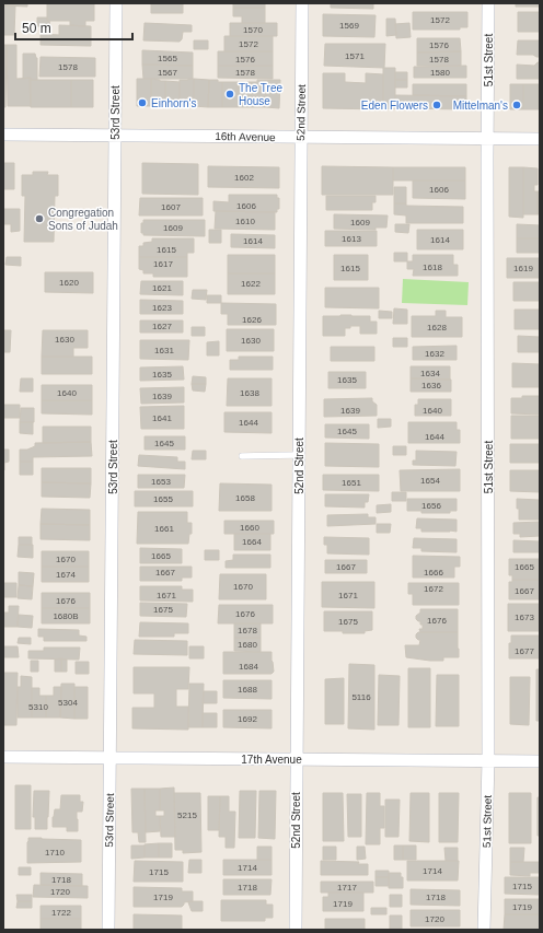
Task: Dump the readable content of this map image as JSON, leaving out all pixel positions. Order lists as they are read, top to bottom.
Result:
{
  "streets": {
    "street": [
      "51st Street",
      "53rd Street",
      "52nd Street",
      "16th Avenue",
      "17th Avenue"
    ]
  },
  "crossings": [
    ["51st Street", "16th Avenue"],
    ["51st Street", "17th Avenue"],
    ["53rd Street", "16th Avenue"],
    ["53rd Street", "17th Avenue"],
    ["52nd Street", "16th Avenue"],
    ["52nd Street", "17th Avenue"]
  ],
  "places": [
    "The Tree House",
    "Einhorn's",
    "Eden Flowers",
    "Mittelman's",
    "Congregation Sons of Judah"
  ],
  "house_numbers": [
    "1572",
    "1569",
    "1570",
    "1572",
    "1576",
    "1571",
    "1565",
    "1576",
    "1578",
    "1578",
    "1567",
    "1578",
    "1580",
    "1602",
    "1606",
    "1606",
    "1607",
    "1610",
    "1609",
    "1609",
    "1613",
    "1614",
    "1614",
    "1615",
    "1617",
    "1618",
    "1615",
    "1619",
    "1620",
    "1622",
    "1621",
    "1623",
    "1626",
    "1627",
    "1628",
    "1630",
    "1630",
    "1631",
    "1632",
    "1634",
    "1635",
    "1635",
    "1636",
    "1640",
    "1638",
    "1639",
    "1639",
    "1640",
    "1641",
    "1644",
    "1645",
    "1644",
    "1645",
    "1654",
    "1653",
    "1651",
    "1658",
    "1655",
    "1656",
    "1660",
    "1661",
    "1664",
    "1665",
    "1670",
    "1667",
    "1665",
    "1667",
    "1666",
    "1674",
    "1670",
    "1672",
    "1667",
    "1671",
    "1671",
    "1676",
    "1675",
    "1676",
    "1680B",
    "1673",
    "1676",
    "1675",
    "1678",
    "1680",
    "1677",
    "1684",
    "1688",
    "5116",
    "5304",
    "5310",
    "1692",
    "5215",
    "1710",
    "1714",
    "1714",
    "1715",
    "1718",
    "1715",
    "1718",
    "1717",
    "1720",
    "1719",
    "1718",
    "1719",
    "1719",
    "1722",
    "1720"
  ],
  "scale_bar": "50 m"
}
